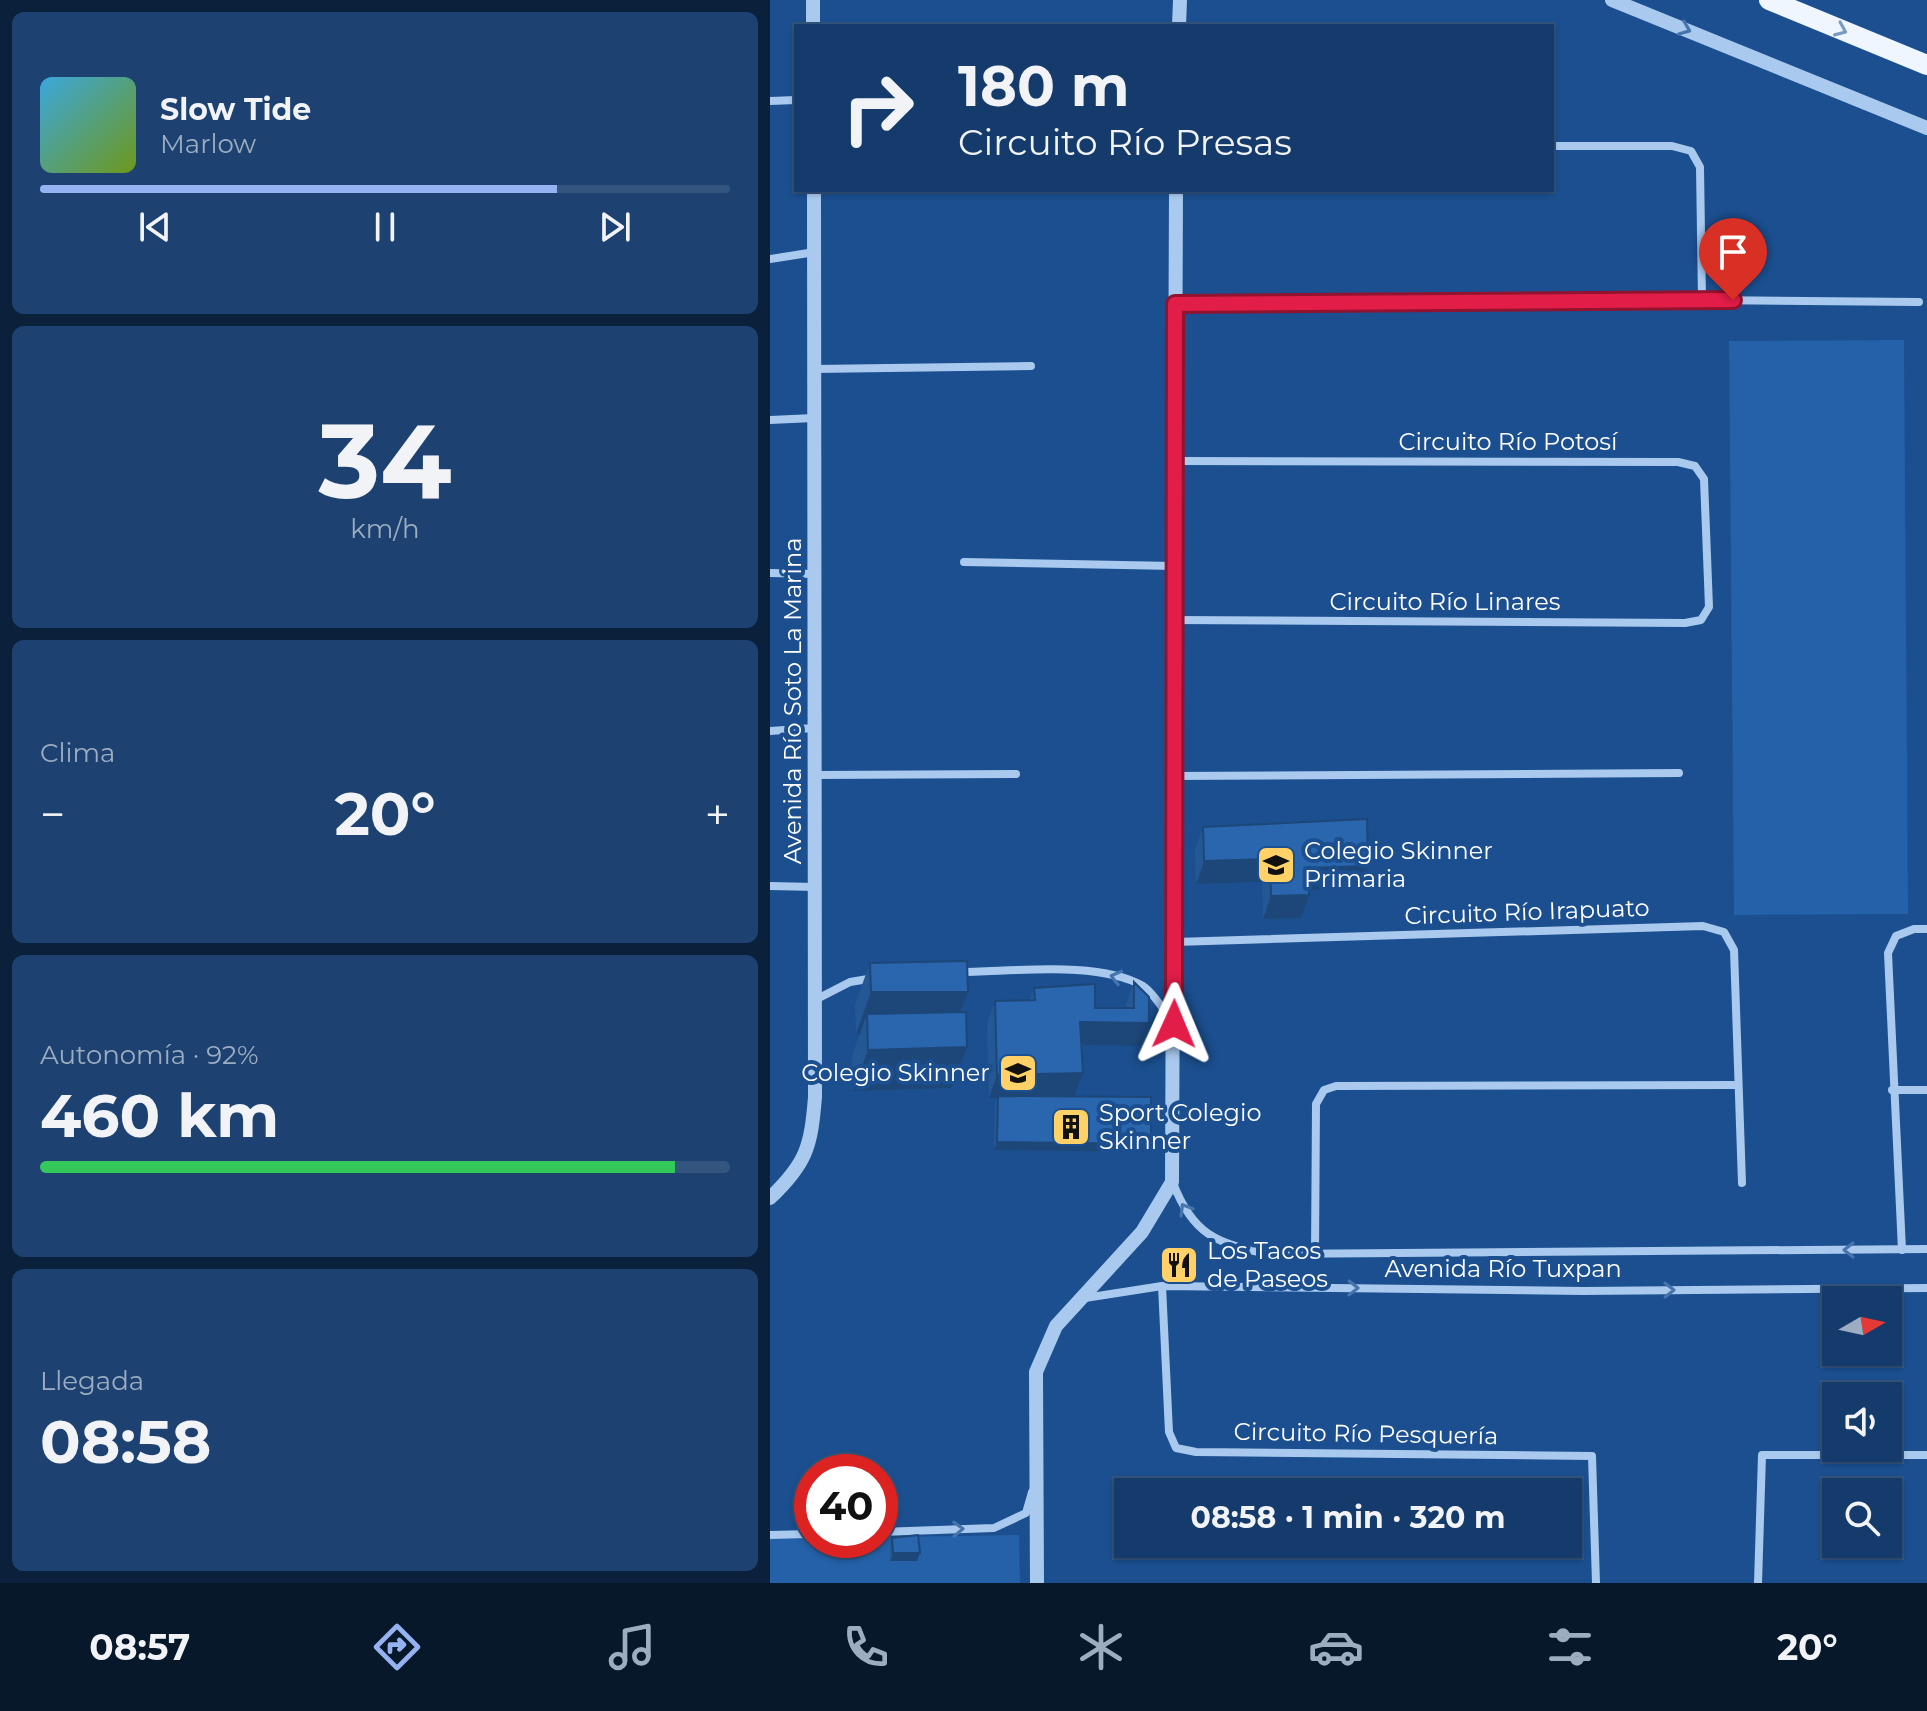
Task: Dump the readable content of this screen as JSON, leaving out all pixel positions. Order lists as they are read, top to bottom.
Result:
{
  "streets": {
    "street": [
      "Circuito Río Potosí",
      "Circuito Río Linares",
      "Avenida Río Soto La Marina",
      "Circuito Río Irapuato",
      "Avenida Río Tuxpan",
      "Circuito Río Pesquería"
    ]
  },
  "crossings": [
    ["Circuito Río Potosí", "Circuito Río Linares"],
    ["Avenida Río Tuxpan", "Circuito Río Pesquería"]
  ],
  "places": {
    "school or university": ["Colegio Skinner Primaria", "Colegio Skinner"],
    "building": ["Sport Colegio Skinner"],
    "restaurant": ["Los Tacos de Paseos"]
  },
  "north": "right",
  "page": {
    "turn": ["180 m", "Circuito Río Presas"],
    "song": ["Slow Tide", "Marlow"],
    "tile": [
      ["34", "km/h"],
      "Clima",
      ["Autonomía · 92%", "460 km"],
      ["Llegada", "08:58"]
    ],
    "heat": ["−", "20°", "+"],
    "limit": "40",
    "trip": "08:58 · 1 min · 320 m",
    "tabs": ["08:57", "20°"]
  }
}
